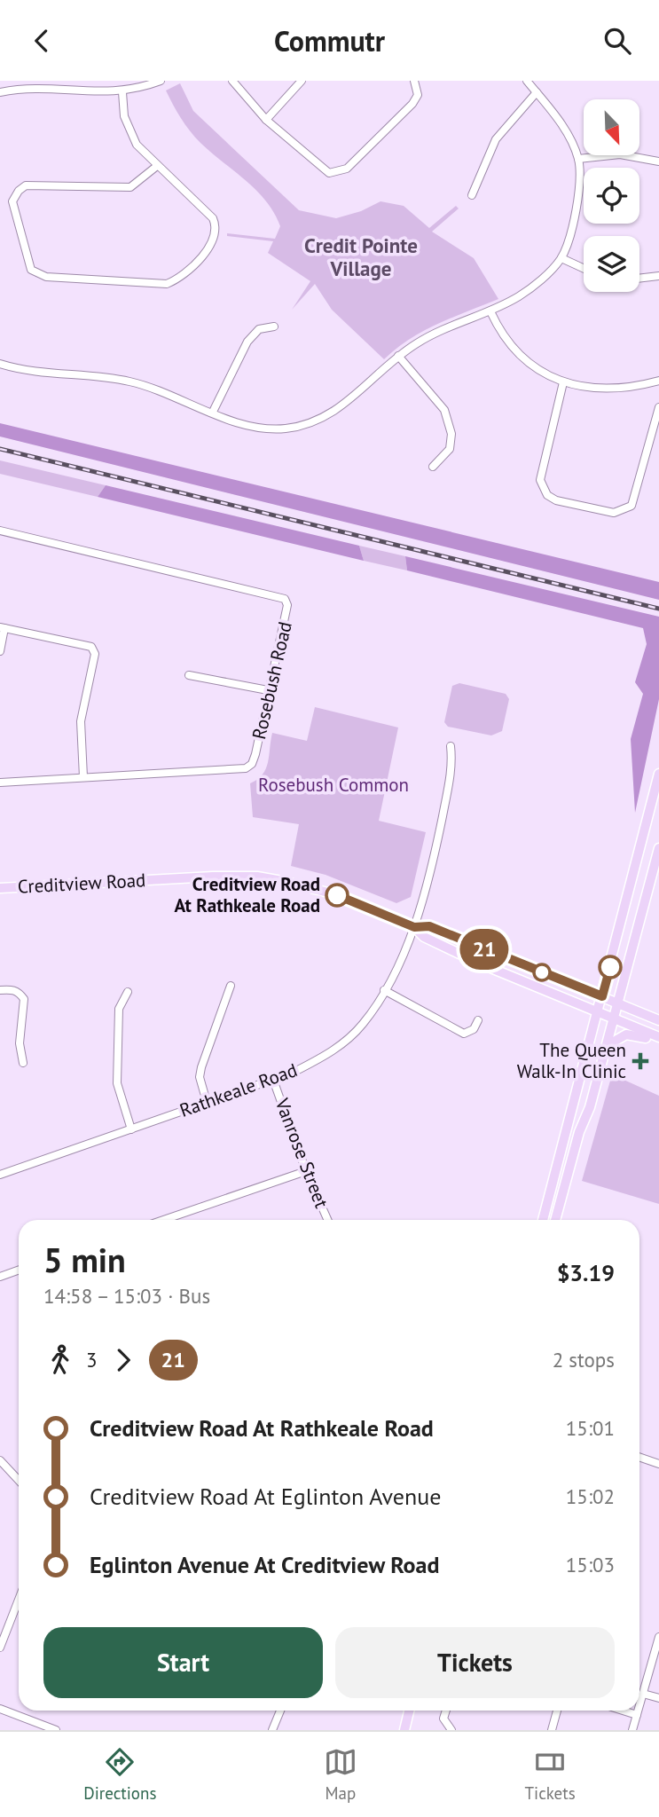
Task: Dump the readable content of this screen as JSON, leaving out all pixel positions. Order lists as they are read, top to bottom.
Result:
{
  "streets": {
    "main road": ["Creditview Road"],
    "street": ["Rosebush Road", "Rathkeale Road", "Vanrose Street"]
  },
  "crossings": [
    ["Creditview Road", "Rathkeale Road"],
    ["Rathkeale Road", "Vanrose Street"]
  ],
  "districts": ["Credit Pointe Village"],
  "parks": ["Rosebush Common"],
  "places": {
    "other": ["Creditview Road At Rathkeale Road"],
    "health": ["The Queen Walk-In Clinic"]
  },
  "lines": ["bus line 21"],
  "north": "bottom right",
  "page": {
    "header": "Commutr",
    "on_map": "21",
    "heading": ["5 min", "14:58 – 15:03 · Bus", "$3.19"],
    "legs": ["3", "21", "2 stops"],
    "list": [
      {
        "name": "Creditview Road At Rathkeale Road",
        "value": "15:01"
      },
      {
        "name": "Creditview Road At Eglinton Avenue",
        "value": "15:02"
      },
      {
        "name": "Eglinton Avenue At Creditview Road",
        "value": "15:03"
      }
    ],
    "buttons": ["Start", "Tickets"],
    "tabs": ["Directions", "Map", "Tickets"]
  }
}
